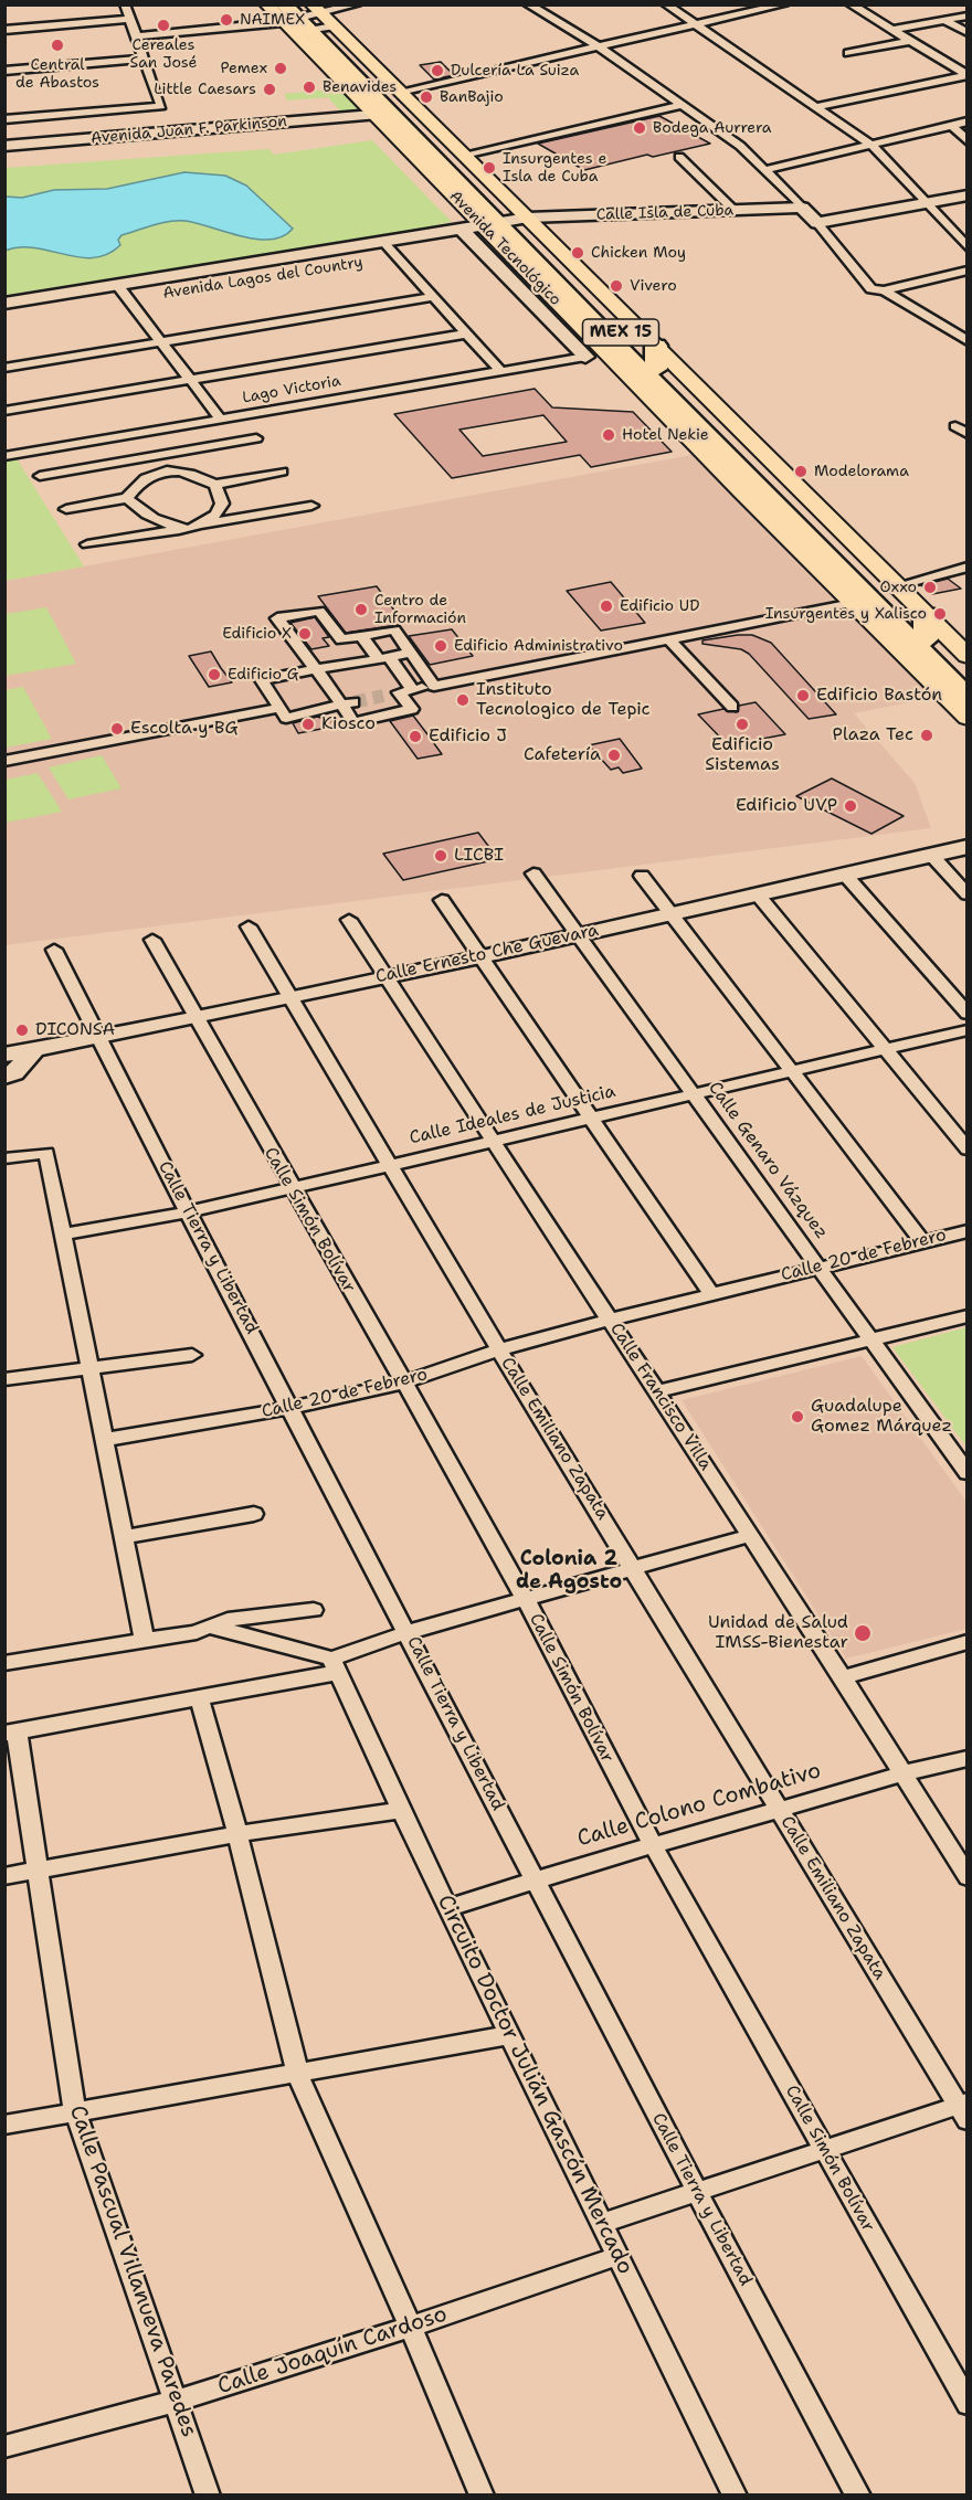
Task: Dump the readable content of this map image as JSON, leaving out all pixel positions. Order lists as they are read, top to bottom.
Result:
{
  "streets": {
    "highway": ["Avenida Tecnológico", "MEX 15"],
    "street": [
      "Avenida Juan F. Parkinson",
      "Calle Isla de Cuba",
      "Avenida Lagos del Country",
      "Lago Victoria",
      "Calle Ernesto Che Guevara",
      "Calle Ideales de Justicia",
      "Calle Genaro Vázquez",
      "Calle Simón Bolívar",
      "Calle Tierra y Libertad",
      "Calle 20 de Febrero",
      "Calle Francisco Villa",
      "Calle Emiliano Zapata",
      "Calle Colono Combativo",
      "Circuito Doctor Julián Gascón Mercado",
      "Calle Pascual Villanueva Paredes",
      "Calle Joaquín Cardoso"
    ]
  },
  "crossings": [
    ["Avenida Juan F. Parkinson", "Avenida Tecnológico"],
    ["Calle Isla de Cuba", "Avenida Tecnológico"],
    ["Calle Isla de Cuba", "Avenida Lagos del Country"],
    ["Avenida Tecnológico", "Avenida Lagos del Country"],
    ["Avenida Tecnológico", "Lago Victoria"],
    ["Calle Ernesto Che Guevara", "Calle Genaro Vázquez"],
    ["Calle Ernesto Che Guevara", "Calle Simón Bolívar"],
    ["Calle Ernesto Che Guevara", "Calle Tierra y Libertad"],
    ["Calle Ernesto Che Guevara", "Calle Francisco Villa"],
    ["Calle Ernesto Che Guevara", "Calle Emiliano Zapata"],
    ["Calle Ideales de Justicia", "Calle Genaro Vázquez"],
    ["Calle Ideales de Justicia", "Calle Simón Bolívar"],
    ["Calle Ideales de Justicia", "Calle Tierra y Libertad"],
    ["Calle Ideales de Justicia", "Calle Francisco Villa"],
    ["Calle Ideales de Justicia", "Calle Emiliano Zapata"],
    ["Calle Genaro Vázquez", "Calle 20 de Febrero"],
    ["Calle Simón Bolívar", "Calle 20 de Febrero"],
    ["Calle Simón Bolívar", "Calle Colono Combativo"],
    ["Calle Tierra y Libertad", "Calle 20 de Febrero"],
    ["Calle Tierra y Libertad", "Calle Colono Combativo"],
    ["Calle 20 de Febrero", "Calle Francisco Villa"],
    ["Calle 20 de Febrero", "Calle Emiliano Zapata"],
    ["Calle Francisco Villa", "Calle Colono Combativo"],
    ["Calle Emiliano Zapata", "Calle Colono Combativo"],
    ["Calle Colono Combativo", "Circuito Doctor Julián Gascón Mercado"],
    ["Circuito Doctor Julián Gascón Mercado", "Calle Joaquín Cardoso"],
    ["Calle Pascual Villanueva Paredes", "Calle Joaquín Cardoso"]
  ],
  "districts": ["Colonia 2 de Agosto"],
  "places": [
    "NAIMEX",
    "Cereales San José",
    "Central de Abastos",
    "Pemex",
    "Dulcería La Suiza",
    "Benavides",
    "Little Caesars",
    "BanBajio",
    "Bodega Aurrera",
    "Insurgentes e Isla de Cuba",
    "Chicken Moy",
    "Vivero",
    "Hotel Nekie",
    "Modelorama",
    "Oxxo",
    "Edificio UD",
    "Centro de Información",
    "Insurgentes y Xalisco",
    "Edificio X",
    "Edificio Administrativo",
    "Edificio G",
    "Edificio Bastón",
    "Instituto Tecnologico de Tepic",
    "Kiosco",
    "Edificio Sistemas",
    "Escolta y BG",
    "Plaza Tec",
    "Edificio J",
    "Cafetería",
    "Edificio UVP",
    "LICBI",
    "DICONSA",
    "Guadalupe Gomez Márquez",
    "Unidad de Salud IMSS-Bienestar"
  ]
}
